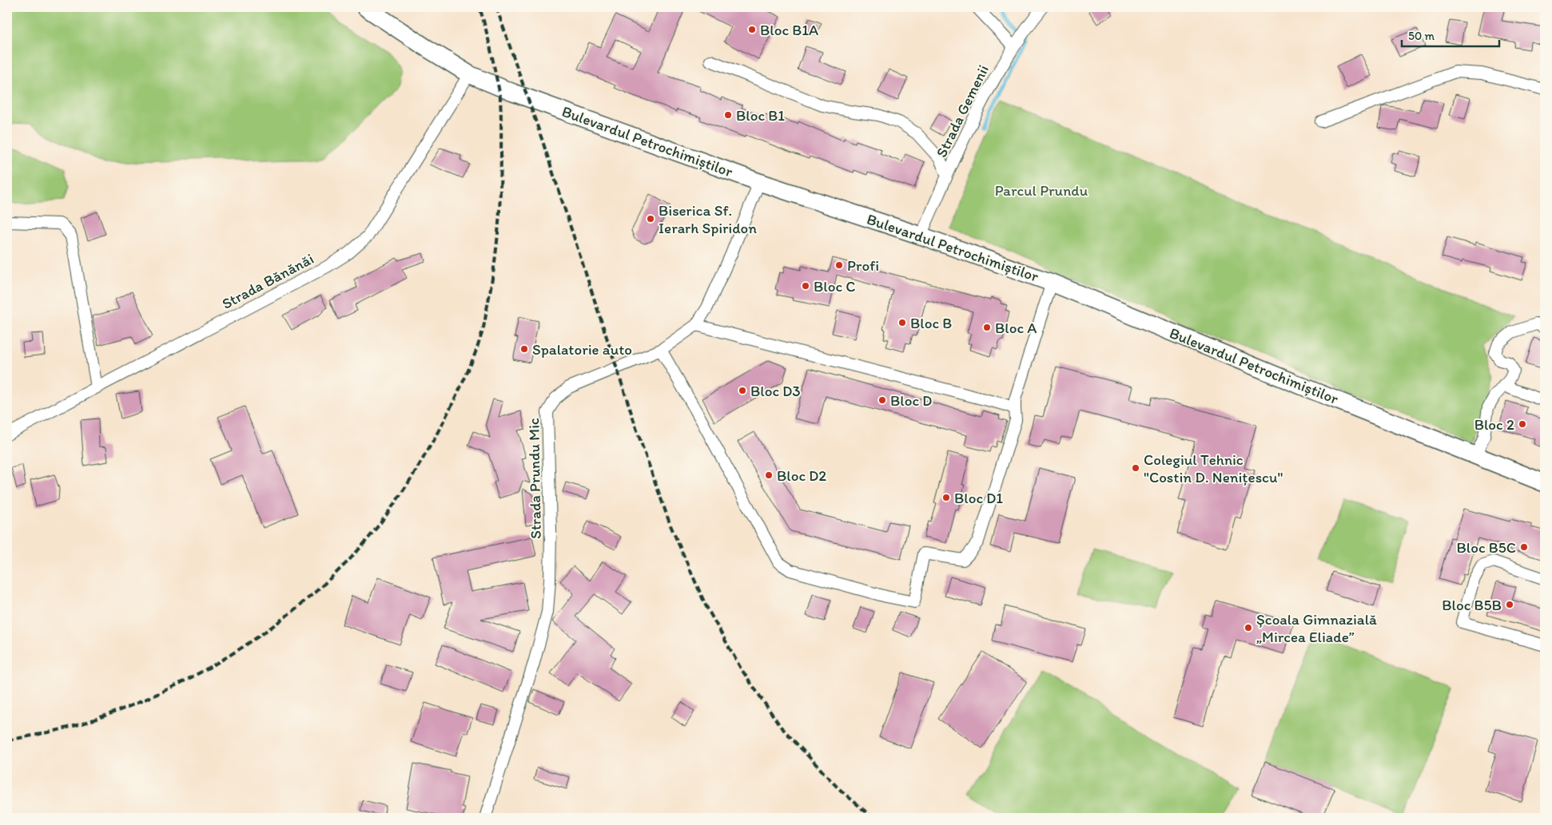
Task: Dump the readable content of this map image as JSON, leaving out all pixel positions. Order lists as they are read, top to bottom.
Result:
{
  "streets": {
    "main road": ["Bulevardul Petrochimiștilor"],
    "street": ["Strada Gemenii", "Strada Bănănăi", "Strada Prundu Mic"]
  },
  "crossings": [
    ["Strada Gemenii", "Bulevardul Petrochimiștilor"],
    ["Bulevardul Petrochimiștilor", "Strada Bănănăi"],
    ["Bulevardul Petrochimiștilor", "Strada Prundu Mic"]
  ],
  "parks": ["Parcul Prundu"],
  "places": [
    "Bloc B1A",
    "Bloc B1",
    "Biserica Sf. Ierarh Spiridon",
    "Profi",
    "Bloc C",
    "Bloc B",
    "Bloc A",
    "Spalatorie auto",
    "Bloc D3",
    "Bloc D",
    "Bloc 2",
    "Colegiul Tehnic \"Costin D. Nenițescu\"",
    "Bloc D2",
    "Bloc D1",
    "Bloc B5C",
    "Bloc B5B",
    "Școala Gimnazială „Mircea Eliade”"
  ],
  "scale_bar": "50 m"
}
